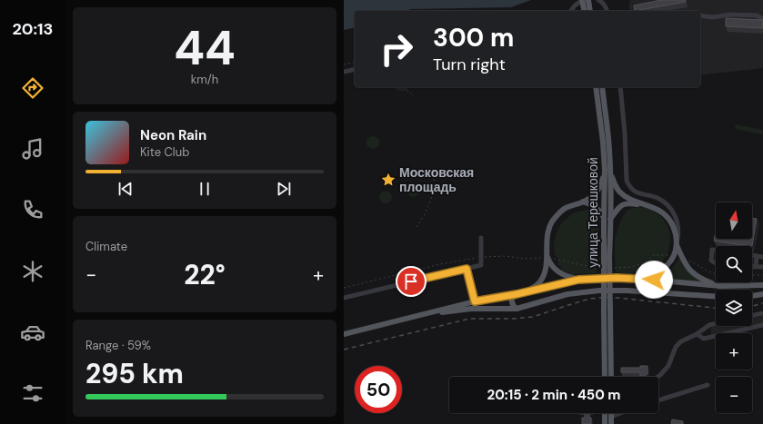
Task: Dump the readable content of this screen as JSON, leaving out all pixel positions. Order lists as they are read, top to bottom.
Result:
{
  "streets": {
    "main road": ["улица Терешковой"]
  },
  "places": {
    "place": ["Московская площадь"]
  },
  "north": "top",
  "page": {
    "tabs": "20:13",
    "tile": [
      ["44", "km/h"],
      "Climate",
      ["Range · 59%", "295 km"]
    ],
    "turn": ["300 m", "Turn right"],
    "song": ["Neon Rain", "Kite Club"],
    "map_buttons": ["+", "−"],
    "heat": ["−", "22°", "+"],
    "limit": "50",
    "trip": "20:15 · 2 min · 450 m"
  }
}
